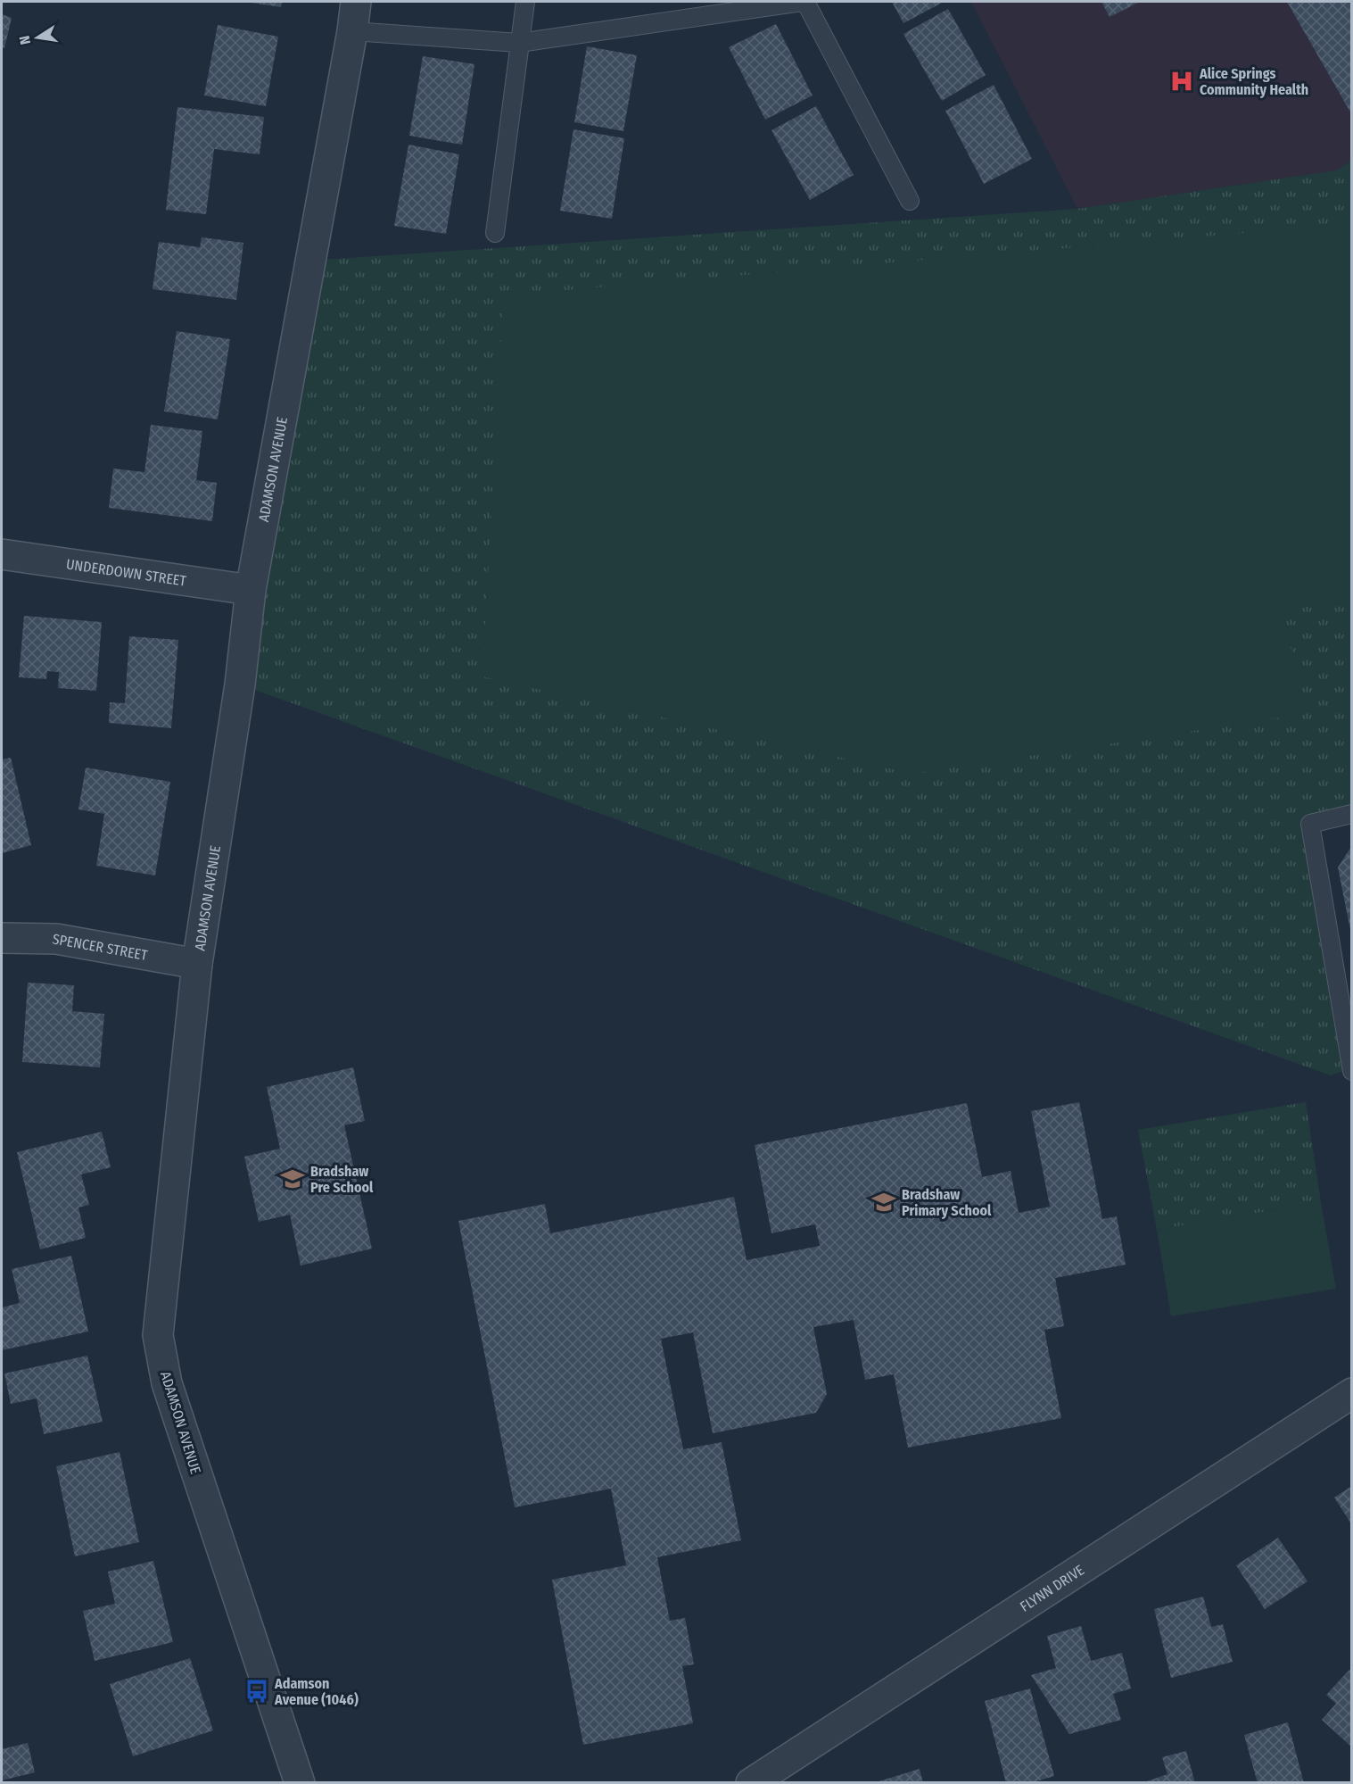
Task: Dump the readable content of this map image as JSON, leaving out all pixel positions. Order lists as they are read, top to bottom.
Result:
{
  "streets": {
    "street": [
      "ADAMSON AVENUE",
      "UNDERDOWN STREET",
      "SPENCER STREET",
      "FLYNN DRIVE"
    ]
  },
  "crossings": [
    ["ADAMSON AVENUE", "UNDERDOWN STREET"],
    ["ADAMSON AVENUE", "SPENCER STREET"]
  ],
  "places": {
    "hospital": ["Alice Springs Community Health"],
    "school or university": ["Bradshaw Pre School", "Bradshaw Primary School"],
    "bus stop": ["Adamson Avenue (1046)"]
  },
  "north": "left"
}
